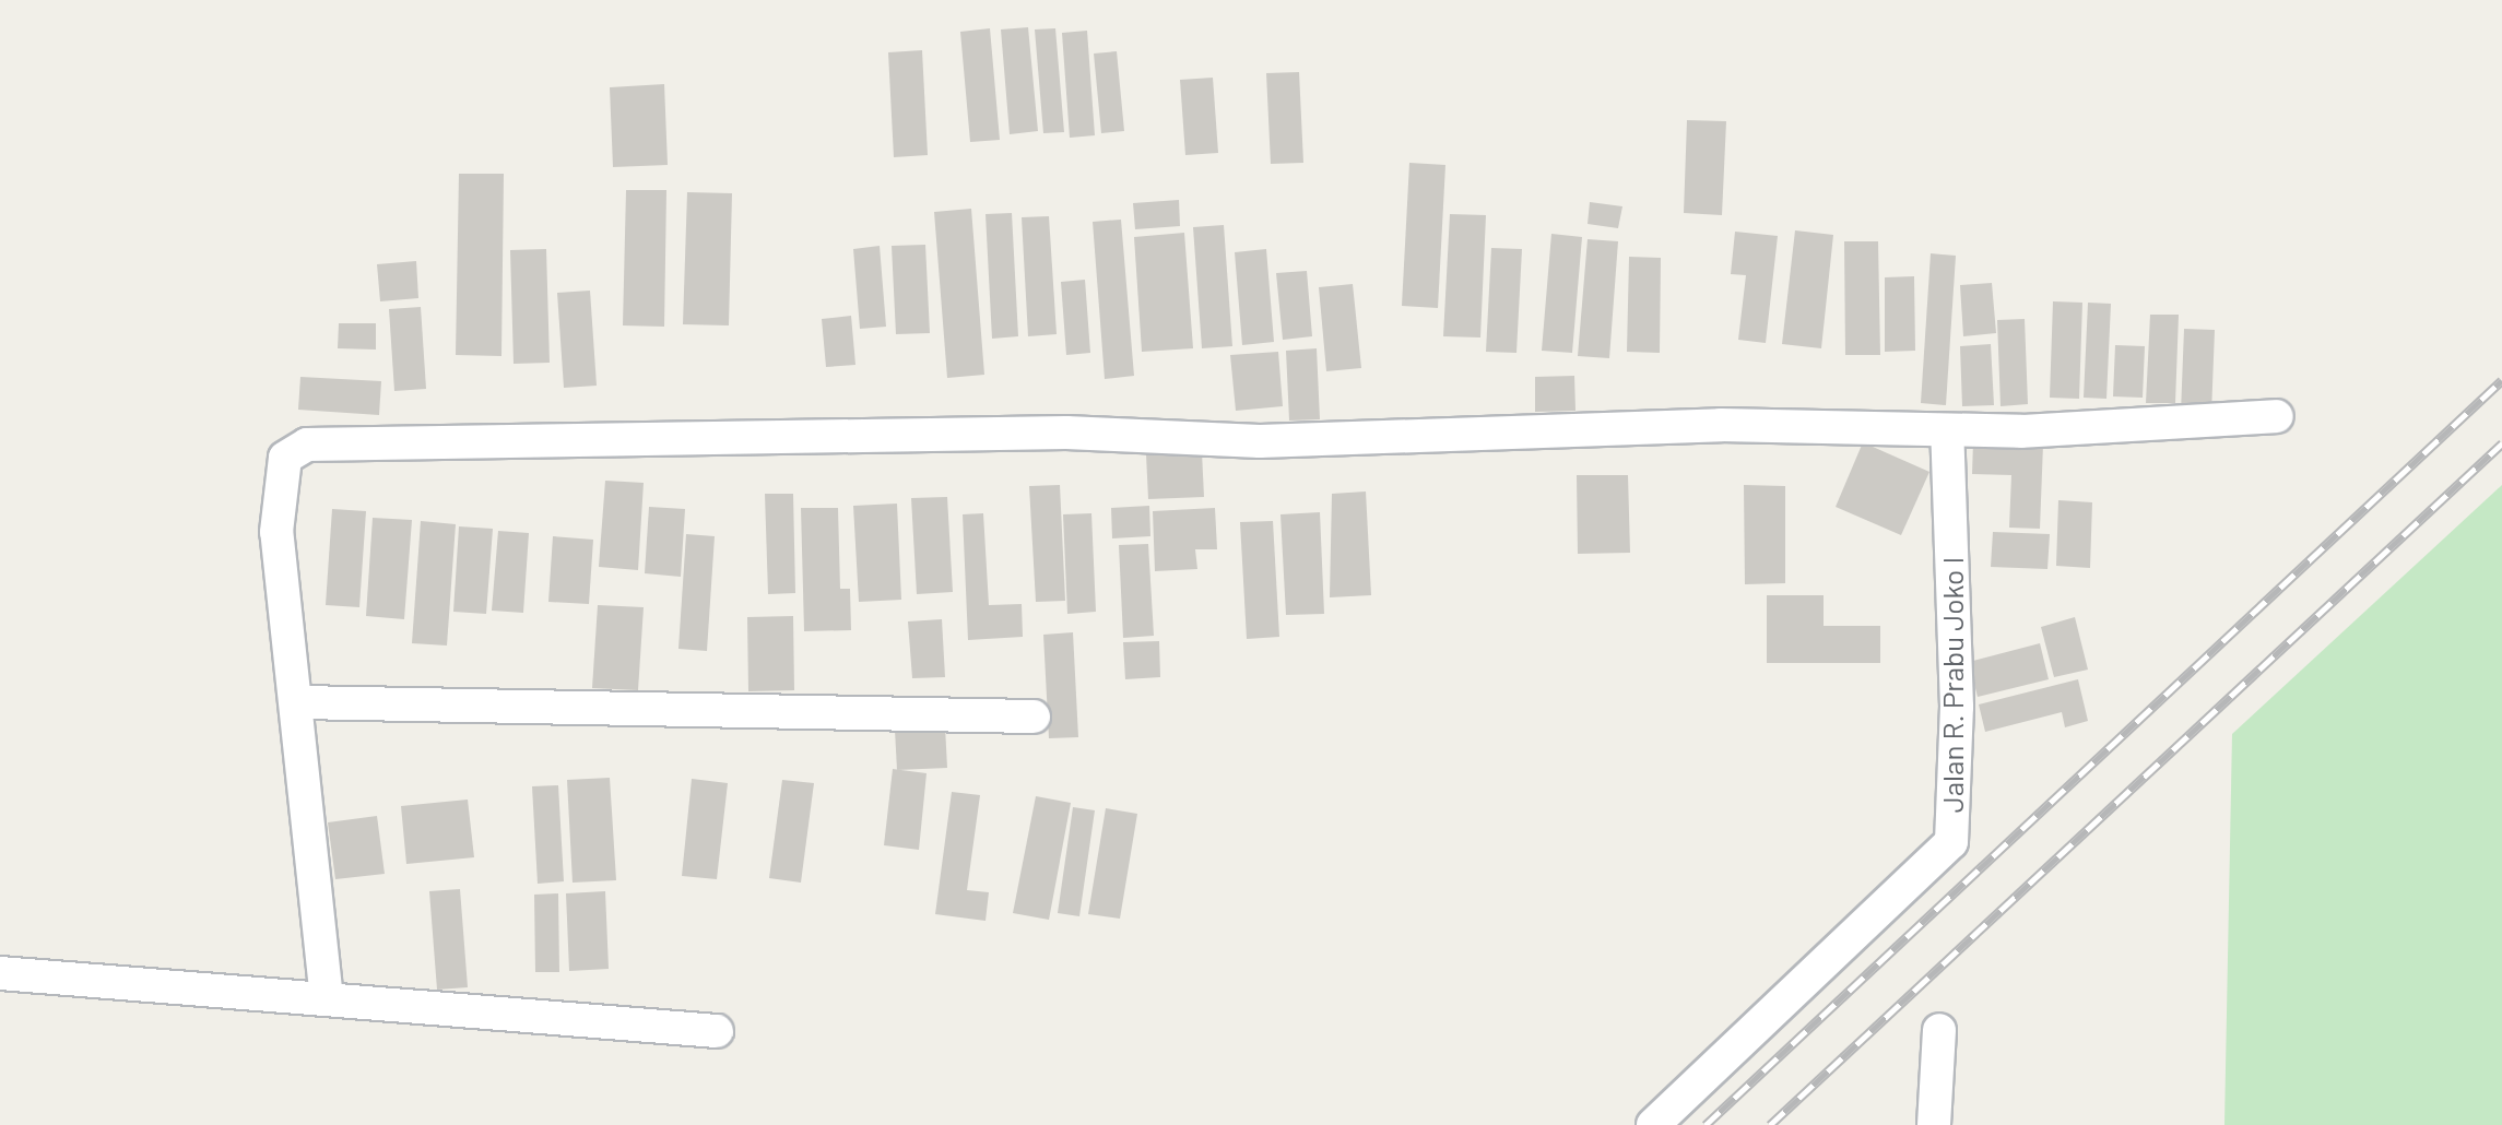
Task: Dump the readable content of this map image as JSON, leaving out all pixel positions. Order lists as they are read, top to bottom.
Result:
{
  "streets": {
    "street": ["Jalan R. Prabu Joko I"]
  }
}
